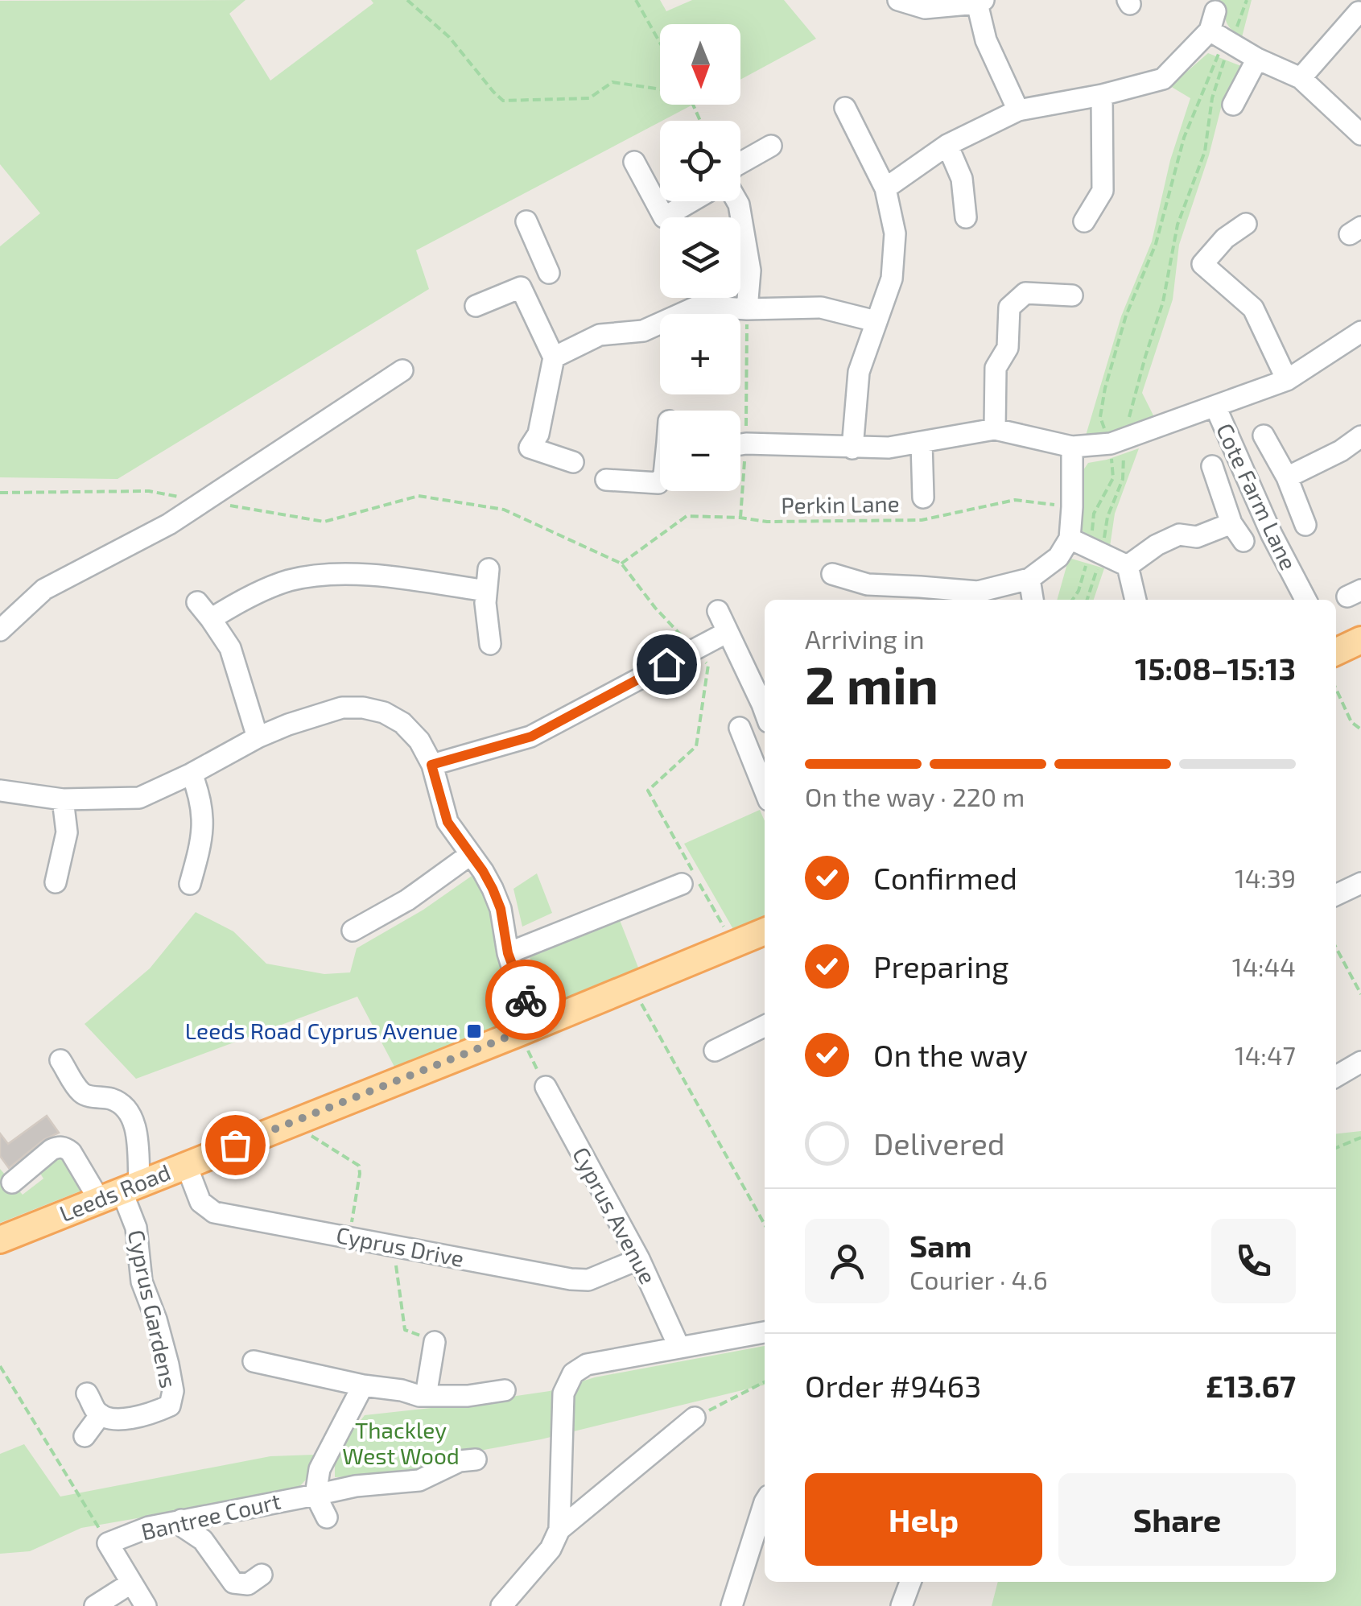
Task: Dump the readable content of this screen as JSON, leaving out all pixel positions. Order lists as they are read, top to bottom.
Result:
{
  "streets": {
    "main road": ["Leeds Road"],
    "street": [
      "Cote Farm Lane",
      "Cyprus Avenue",
      "Cyprus Drive",
      "Cyprus Gardens",
      "Bantree Court"
    ],
    "path": ["Perkin Lane"]
  },
  "crossings": [
    ["Leeds Road", "Cyprus Drive"],
    ["Leeds Road", "Cyprus Gardens"],
    ["Cyprus Avenue", "Cyprus Drive"]
  ],
  "parks": ["Thackley West Wood"],
  "places": {
    "transit": ["Leeds Road Cyprus Avenue"]
  },
  "north": "bottom",
  "page": {
    "map_buttons": ["+", "−"],
    "heading": ["2 min", "Arriving in", "15:08–15:13"],
    "panel": [
      "Sam",
      "Courier · 4.6",
      "Order #9463",
      "£13.67"
    ],
    "bar": "On the way · 220 m",
    "list": [
      ["Confirmed", "14:39"],
      ["Preparing", "14:44"],
      ["On the way", "14:47"],
      "Delivered"
    ],
    "buttons": ["Help", "Share"]
  }
}
